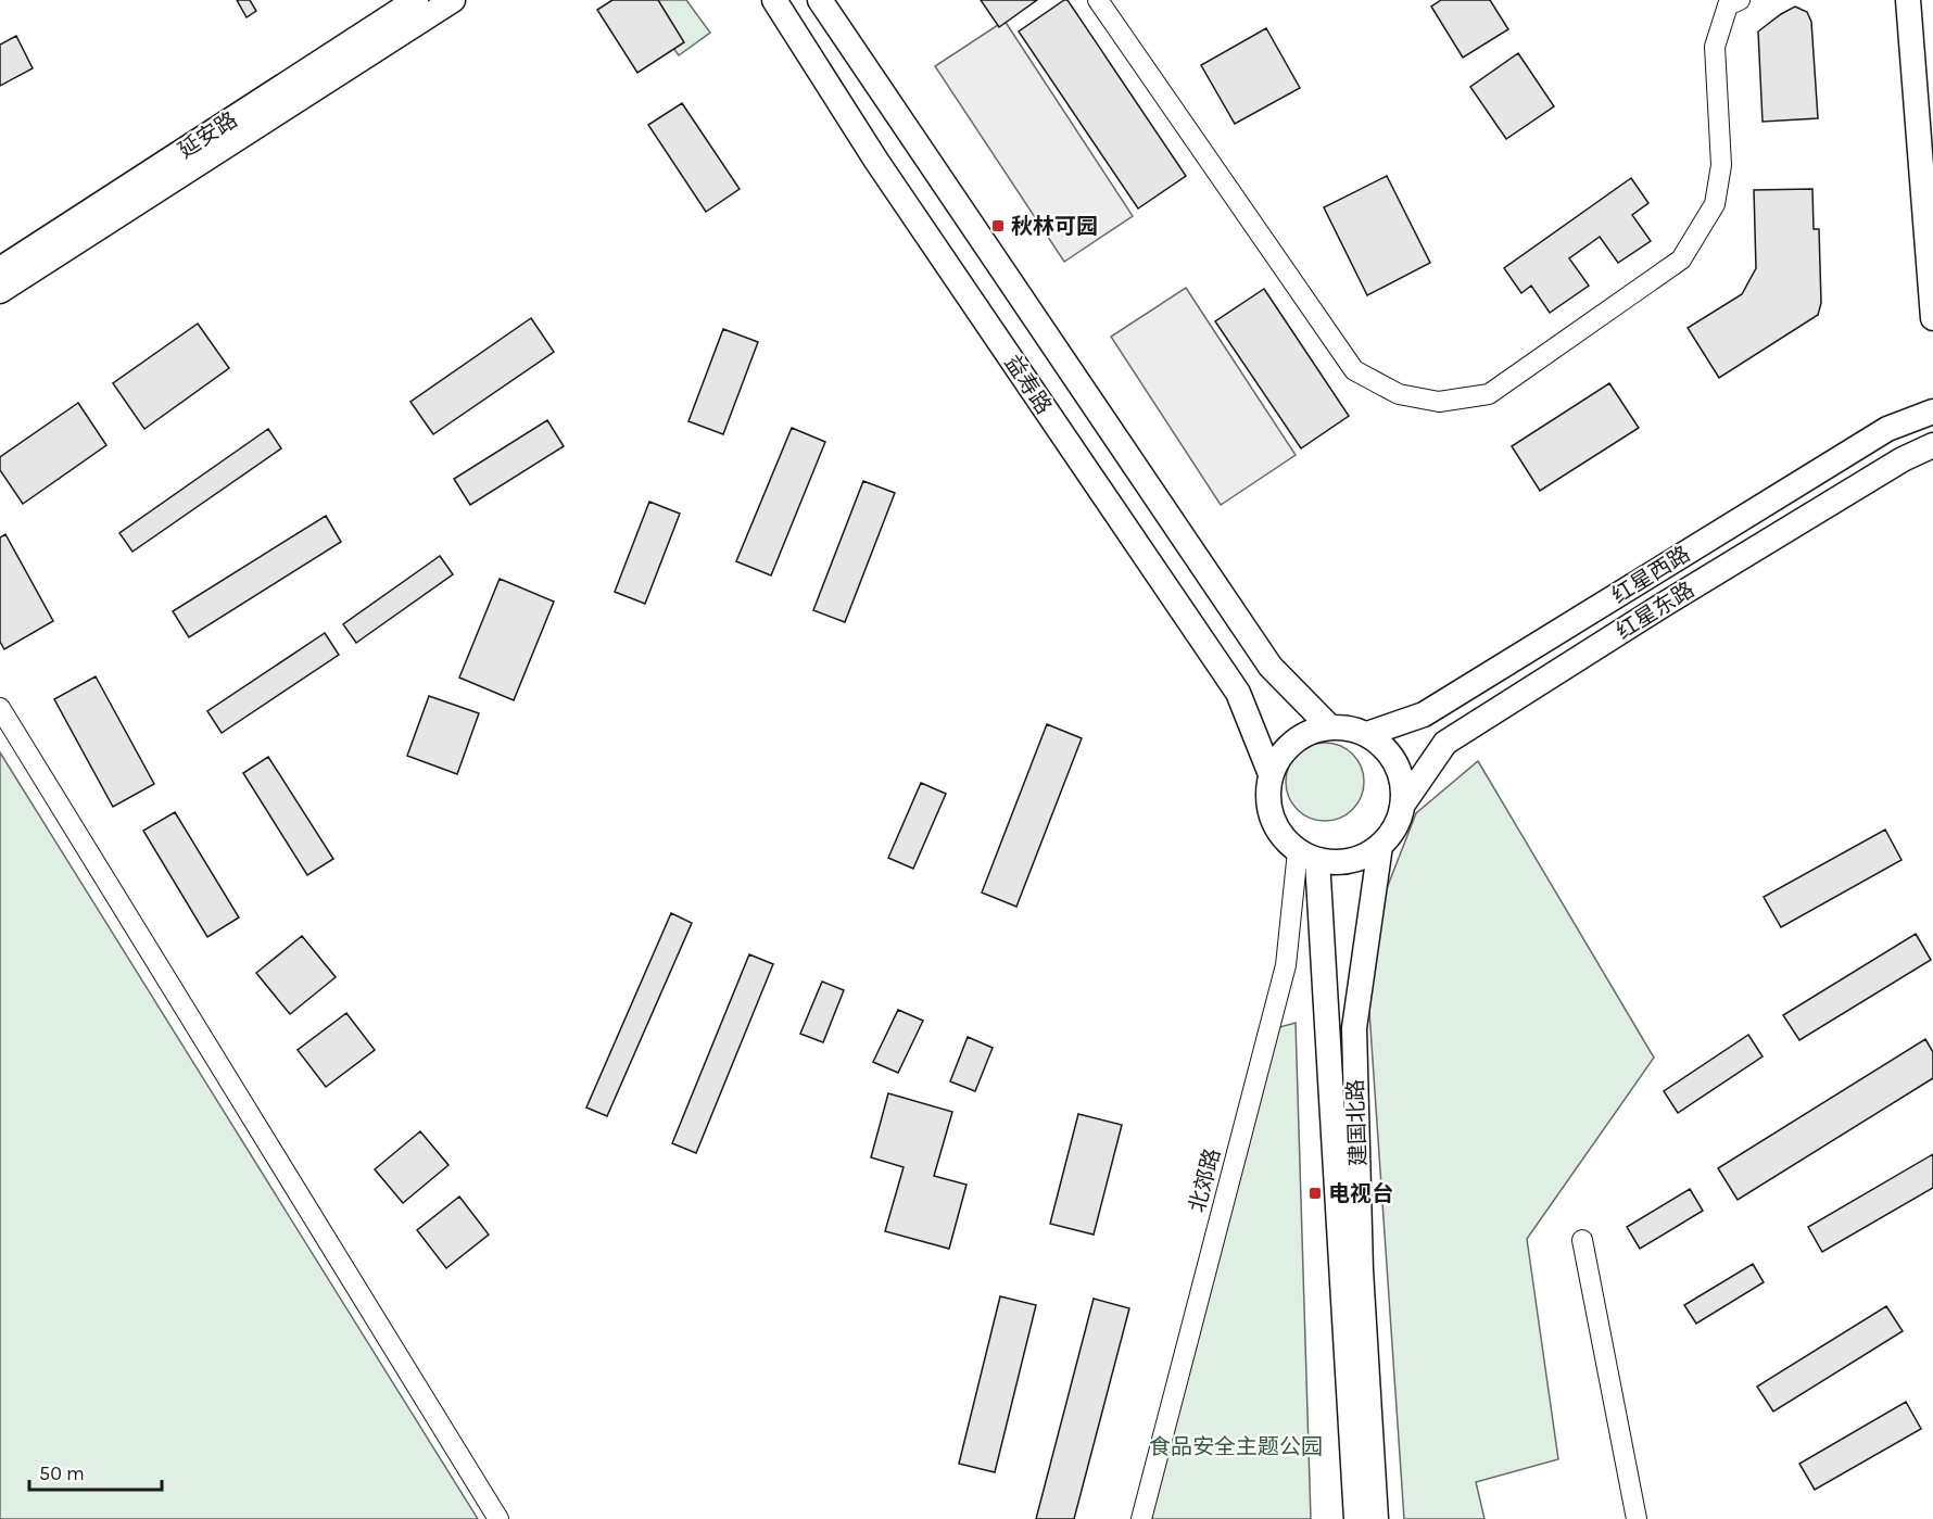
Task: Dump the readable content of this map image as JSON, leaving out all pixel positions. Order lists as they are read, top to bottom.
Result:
{
  "streets": {
    "main road": [
      "延安路",
      "益寿路",
      "红星西路",
      "红星东路",
      "建国北路"
    ],
    "street": ["北郊路"]
  },
  "crossings": [
    ["益寿路", "红星西路"],
    ["益寿路", "红星东路"],
    ["益寿路", "建国北路"],
    ["益寿路", "北郊路"],
    ["红星西路", "红星东路"],
    ["红星西路", "建国北路"],
    ["红星西路", "北郊路"],
    ["红星东路", "建国北路"],
    ["红星东路", "北郊路"],
    ["建国北路", "北郊路"]
  ],
  "parks": ["食品安全主题公园"],
  "places": {
    "transit": ["秋林可园", "电视台"]
  },
  "scale_bar": "50 m"
}
